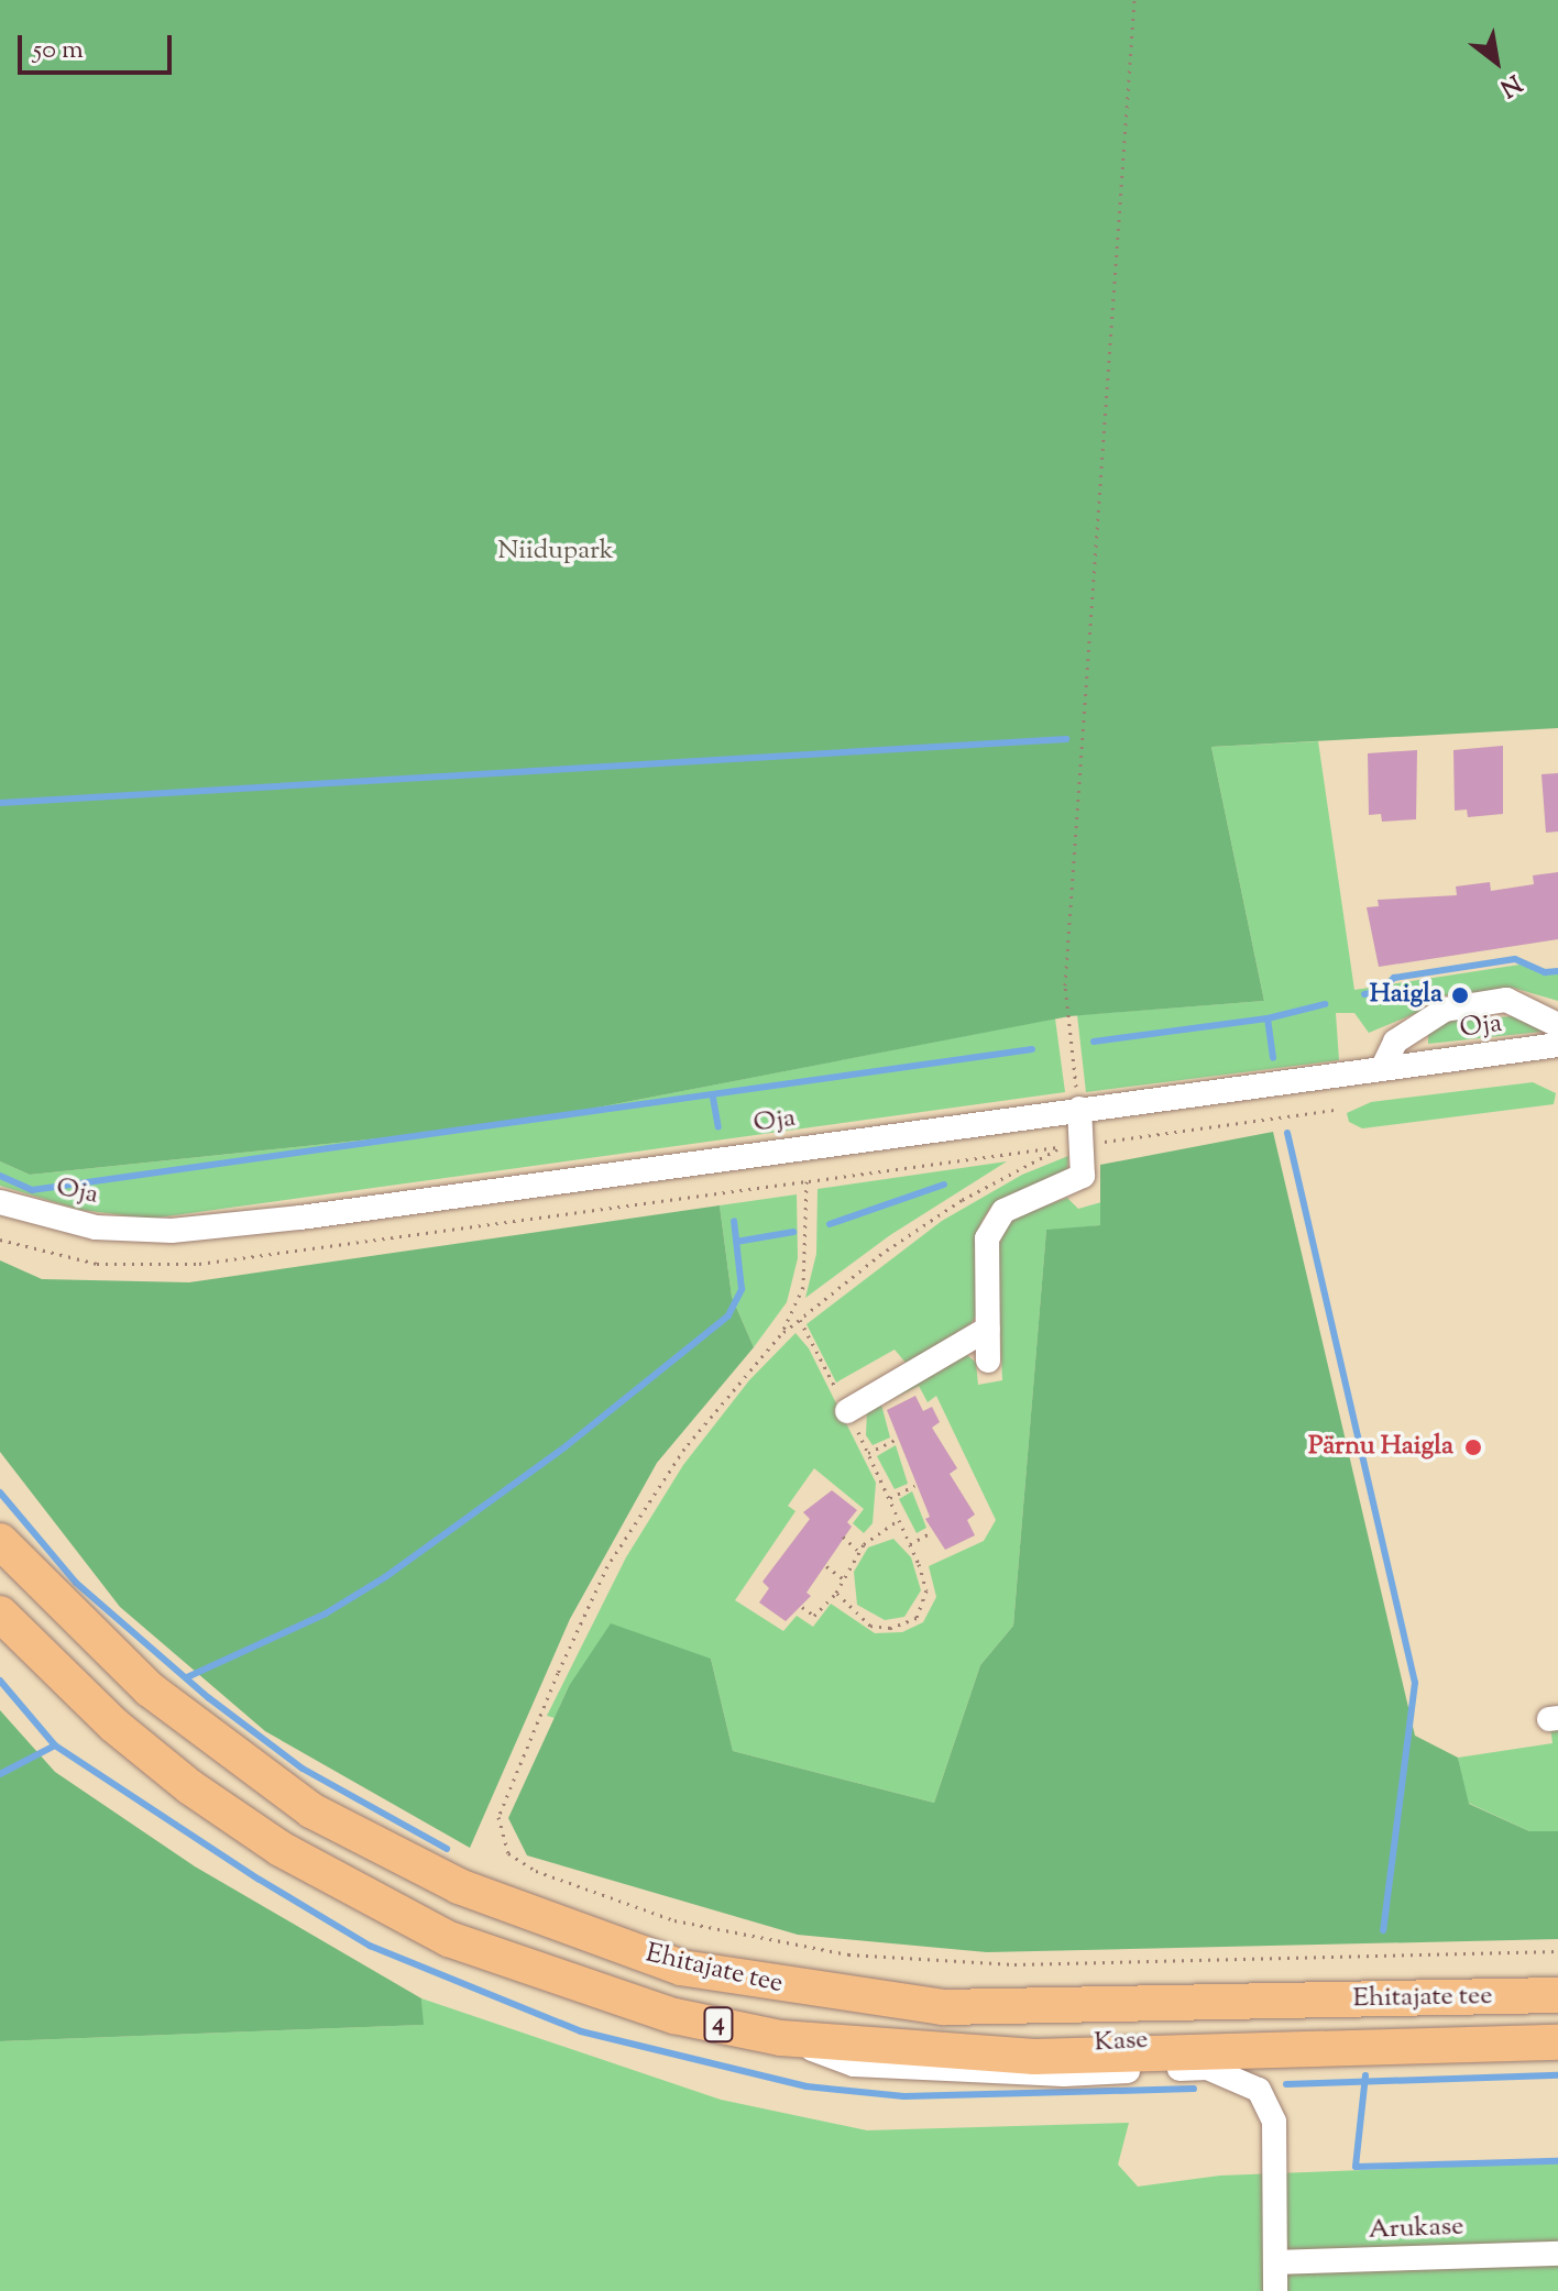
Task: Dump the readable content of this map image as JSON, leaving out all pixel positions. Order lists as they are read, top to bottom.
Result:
{
  "streets": {
    "highway": ["Ehitajate tee", "4"],
    "street": ["Oja", "Kase", "Arukase"]
  },
  "crossings": [
    ["Ehitajate tee", "Kase"],
    ["Kase", "Arukase"]
  ],
  "parks": ["Niidupark"],
  "places": ["Haigla", "Pärnu Haigla"],
  "scale_bar": "50 m",
  "north": "bottom right"
}
